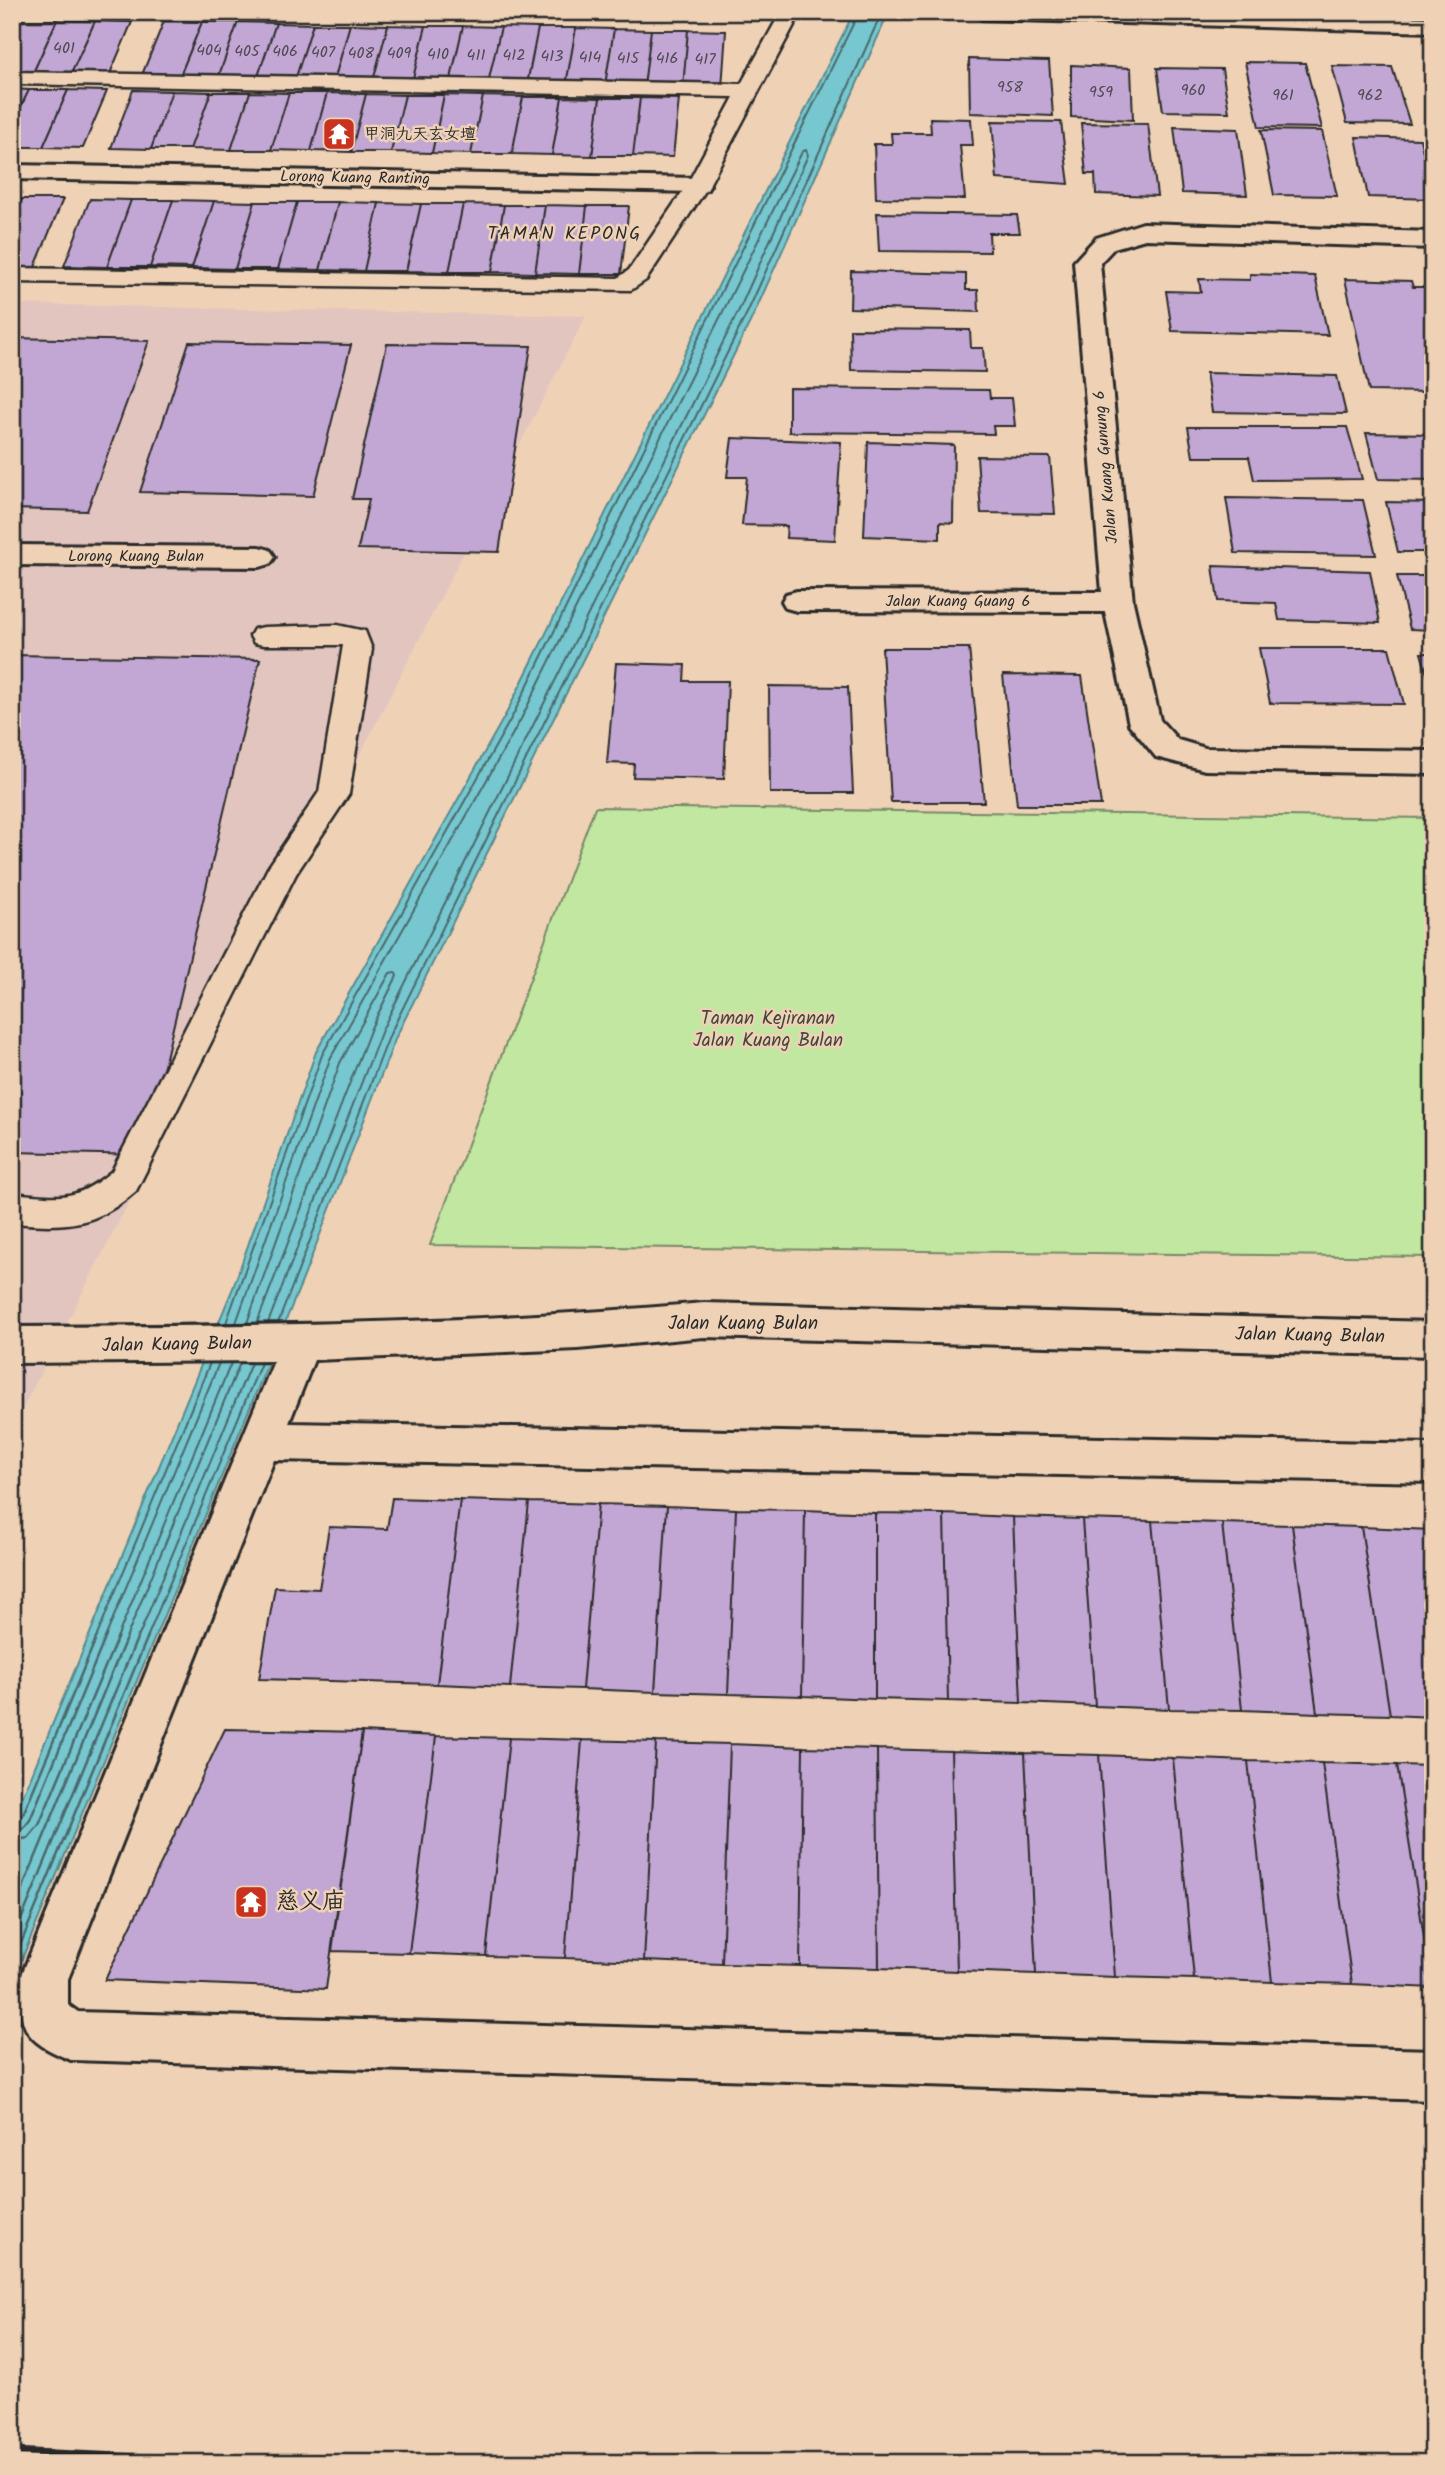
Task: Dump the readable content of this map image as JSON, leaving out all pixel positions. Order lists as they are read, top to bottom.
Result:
{
  "streets": {
    "street": [
      "Lorong Kuang Ranting",
      "Jalan Kuang Gunung 6",
      "Lorong Kuang Bulan",
      "Jalan Kuang Guang 6",
      "Jalan Kuang Bulan"
    ]
  },
  "crossings": [
    ["Jalan Kuang Gunung 6", "Jalan Kuang Guang 6"]
  ],
  "districts": ["TAMAN KEPONG"],
  "parks": ["Taman Kejiranan Jalan Kuang Bulan"],
  "places": {
    "temple": ["甲洞九天玄女壇", "慈义庙"]
  },
  "house_numbers": [
    "401",
    "404",
    "405",
    "406",
    "407",
    "408",
    "409",
    "410",
    "411",
    "412",
    "413",
    "414",
    "415",
    "416",
    "417",
    "958",
    "960",
    "959",
    "961",
    "962"
  ]
}
